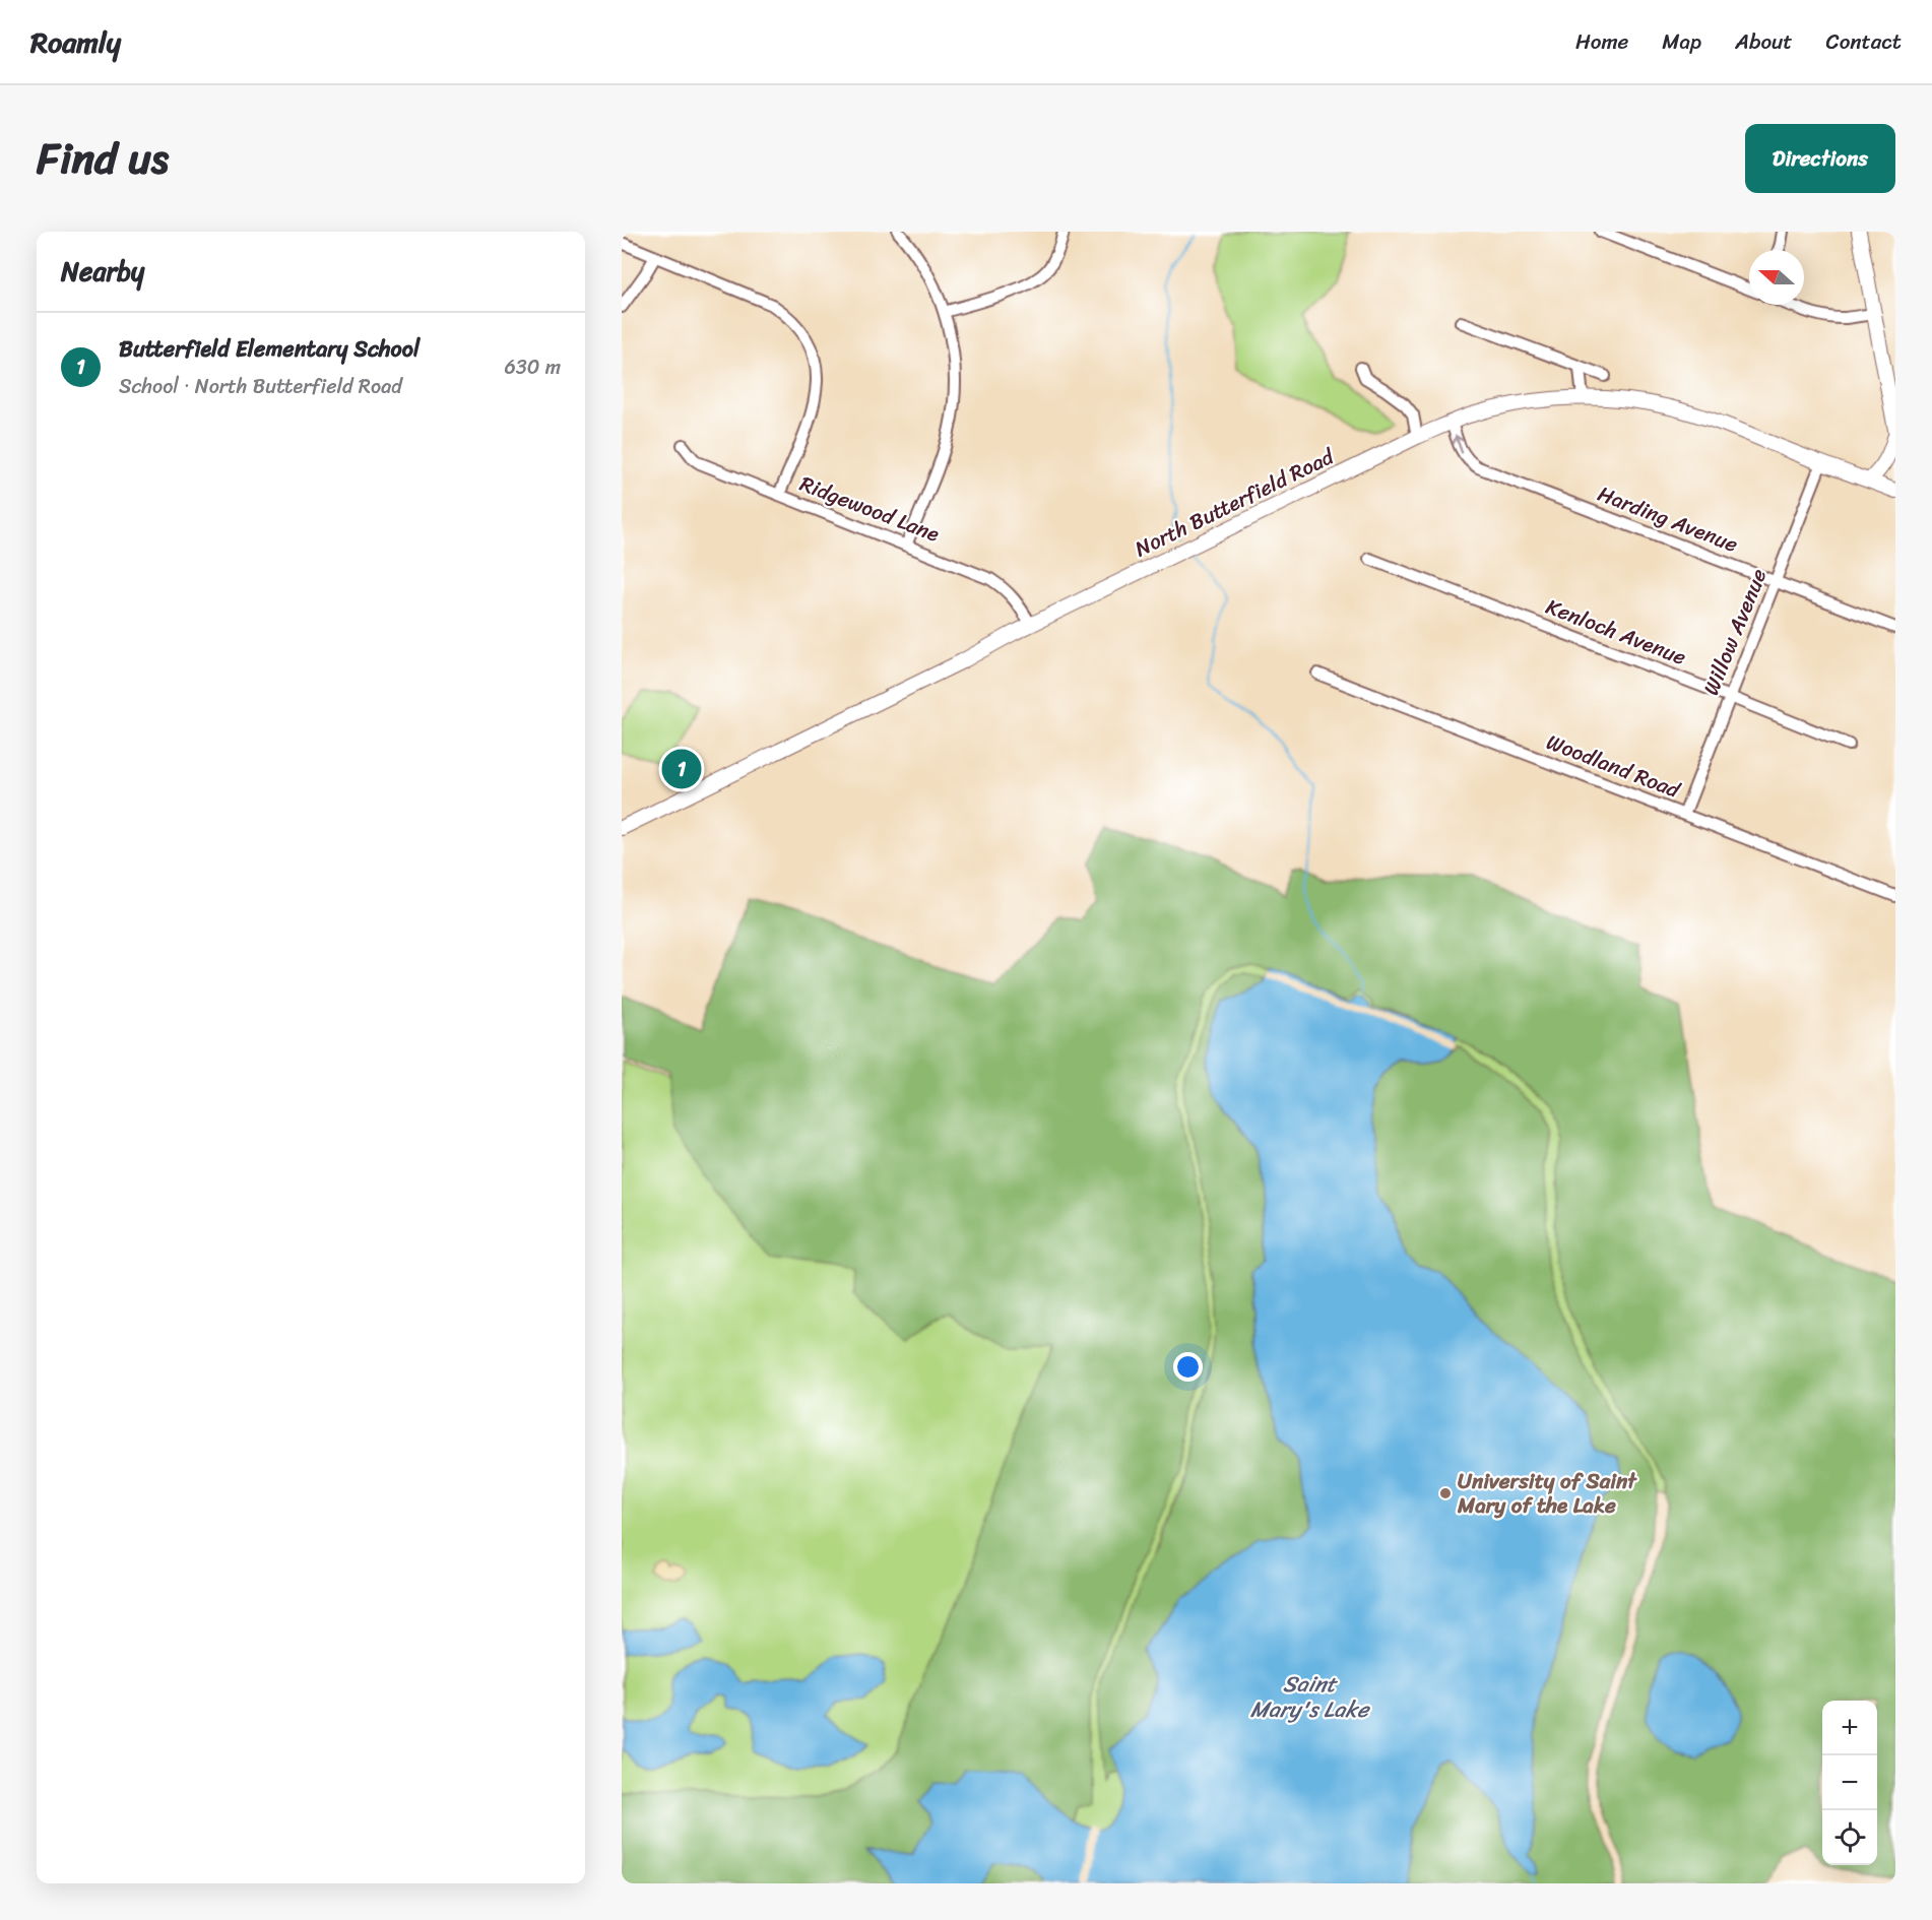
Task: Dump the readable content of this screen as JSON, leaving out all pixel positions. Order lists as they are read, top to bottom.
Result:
{
  "streets": {
    "main road": ["North Butterfield Road"],
    "street": [
      "Ridgewood Lane",
      "Harding Avenue",
      "Kenloch Avenue",
      "Willow Avenue",
      "Woodland Road"
    ]
  },
  "crossings": [
    ["North Butterfield Road", "Ridgewood Lane"],
    ["North Butterfield Road", "Harding Avenue"],
    ["North Butterfield Road", "Willow Avenue"],
    ["Harding Avenue", "Willow Avenue"],
    ["Kenloch Avenue", "Willow Avenue"],
    ["Willow Avenue", "Woodland Road"]
  ],
  "one_way": ["Harding Avenue"],
  "water": ["Saint Mary's Lake"],
  "places": ["University of Saint Mary of the Lake"],
  "north": "left",
  "page": {
    "header": "Roamly",
    "nav": [
      "Home",
      "Map",
      "About",
      "Contact"
    ],
    "title": "Find us",
    "buttons": "Directions",
    "heading": "Nearby",
    "list": [
      {
        "mark": "1",
        "name": "Butterfield Elementary School",
        "note": "School · North Butterfield Road",
        "value": "630 m"
      }
    ],
    "pins": "1",
    "map_buttons": ["+", "−"]
  }
}
